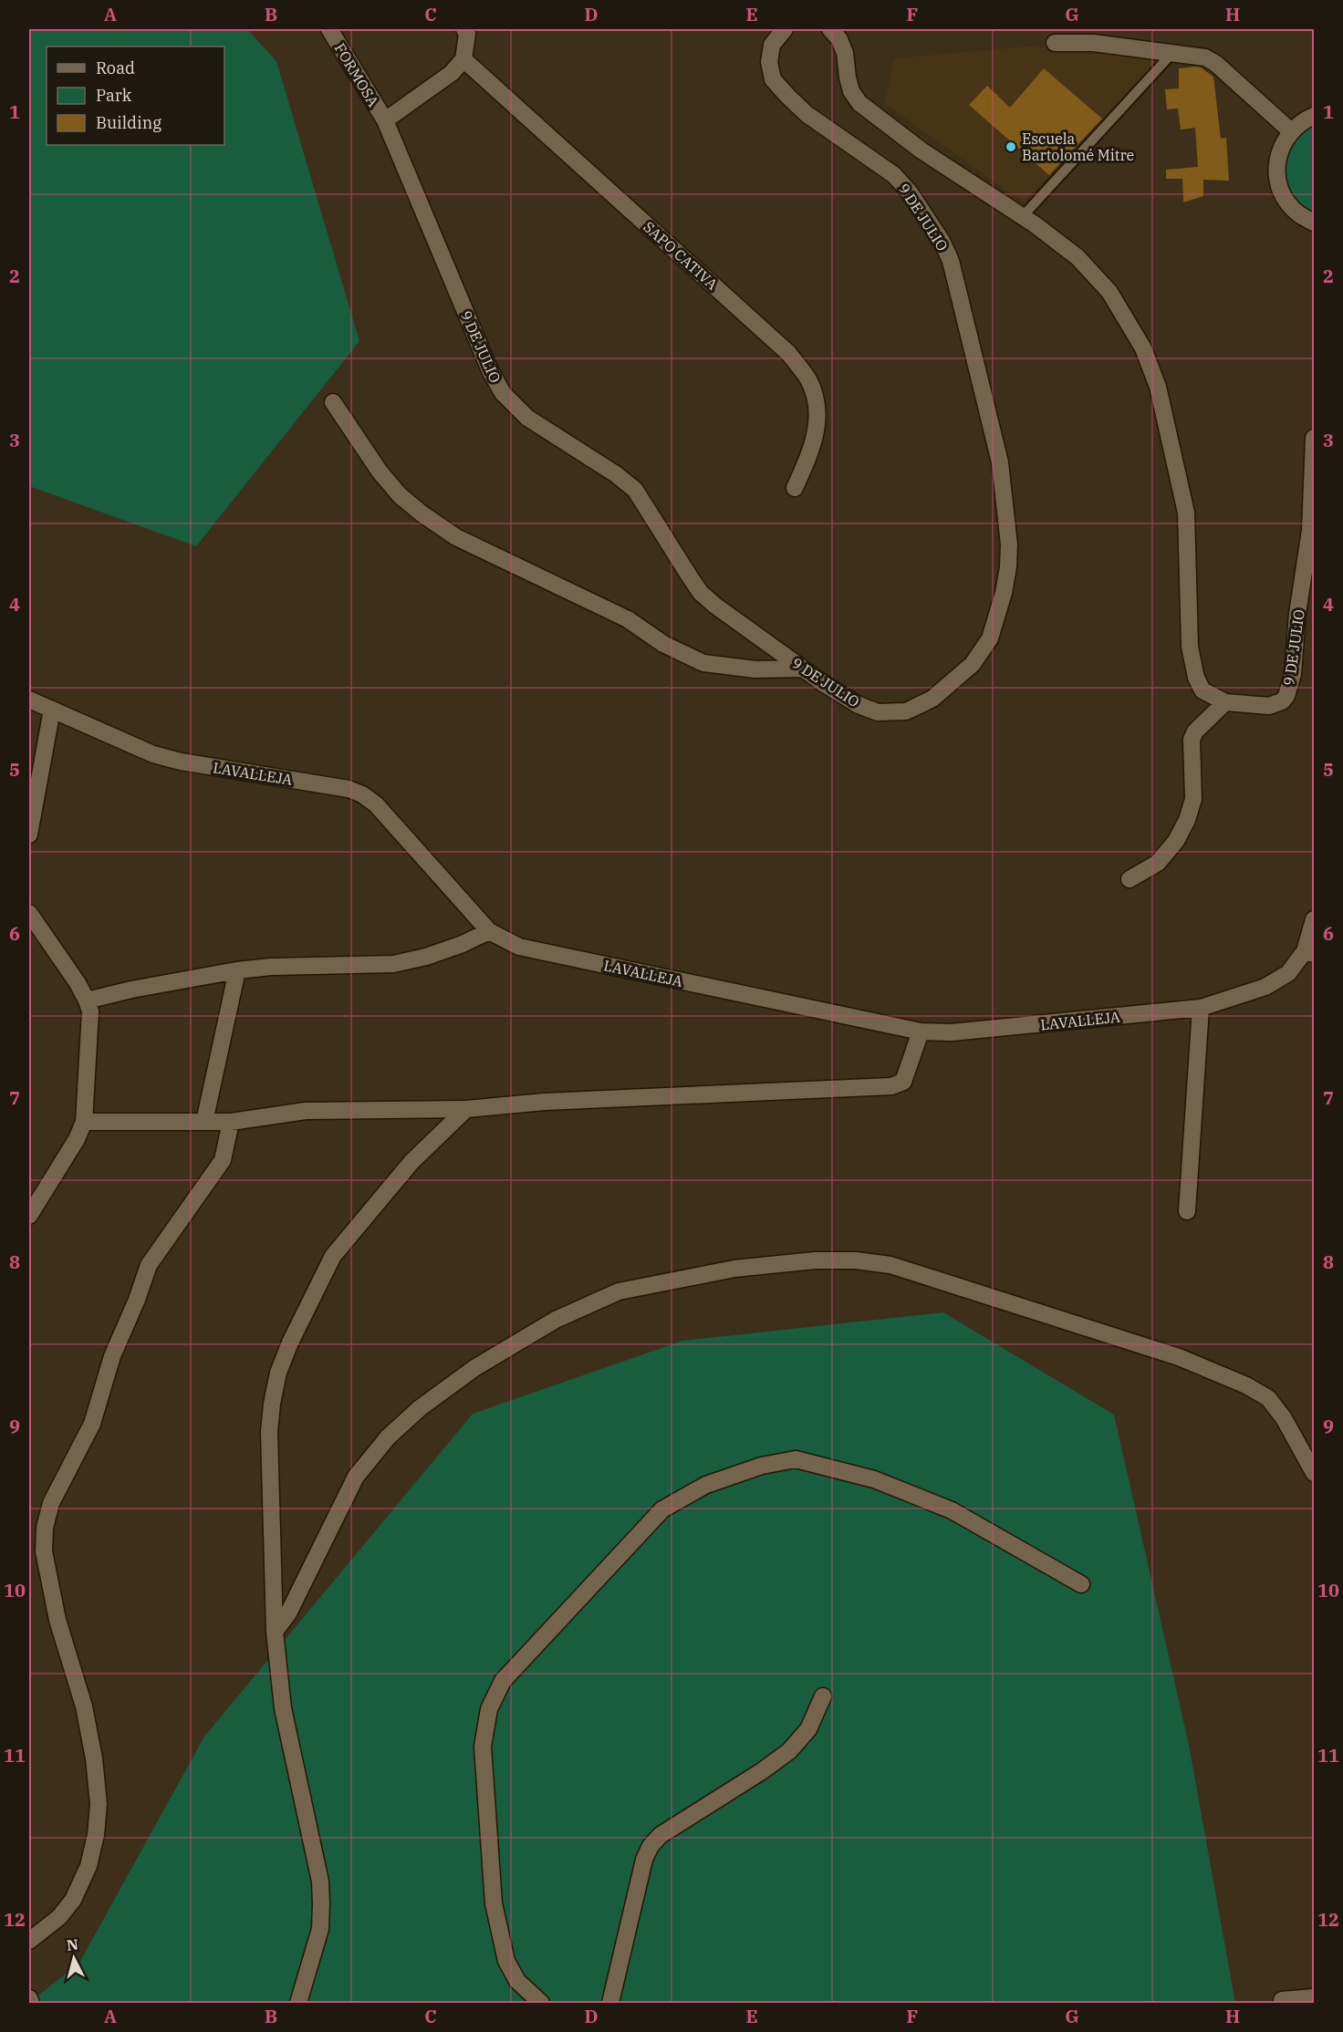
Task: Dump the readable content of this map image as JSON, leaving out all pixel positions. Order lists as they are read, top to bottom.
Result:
{
  "streets": {
    "street": [
      "FORMOSA",
      "9 DE JULIO",
      "SAPO CATIVA",
      "LAVALLEJA"
    ]
  },
  "crossings": [
    ["FORMOSA", "9 DE JULIO"]
  ],
  "places": ["Escuela Bartolomé Mitre"],
  "legend": ["Road", "Park", "Building"],
  "north": "top",
  "grid": {
    "columns": [
      "A",
      "B",
      "C",
      "D",
      "E",
      "F",
      "G",
      "H"
    ],
    "rows": [
      "1",
      "2",
      "3",
      "4",
      "5",
      "6",
      "7",
      "8",
      "9",
      "10",
      "11",
      "12"
    ]
  }
}
